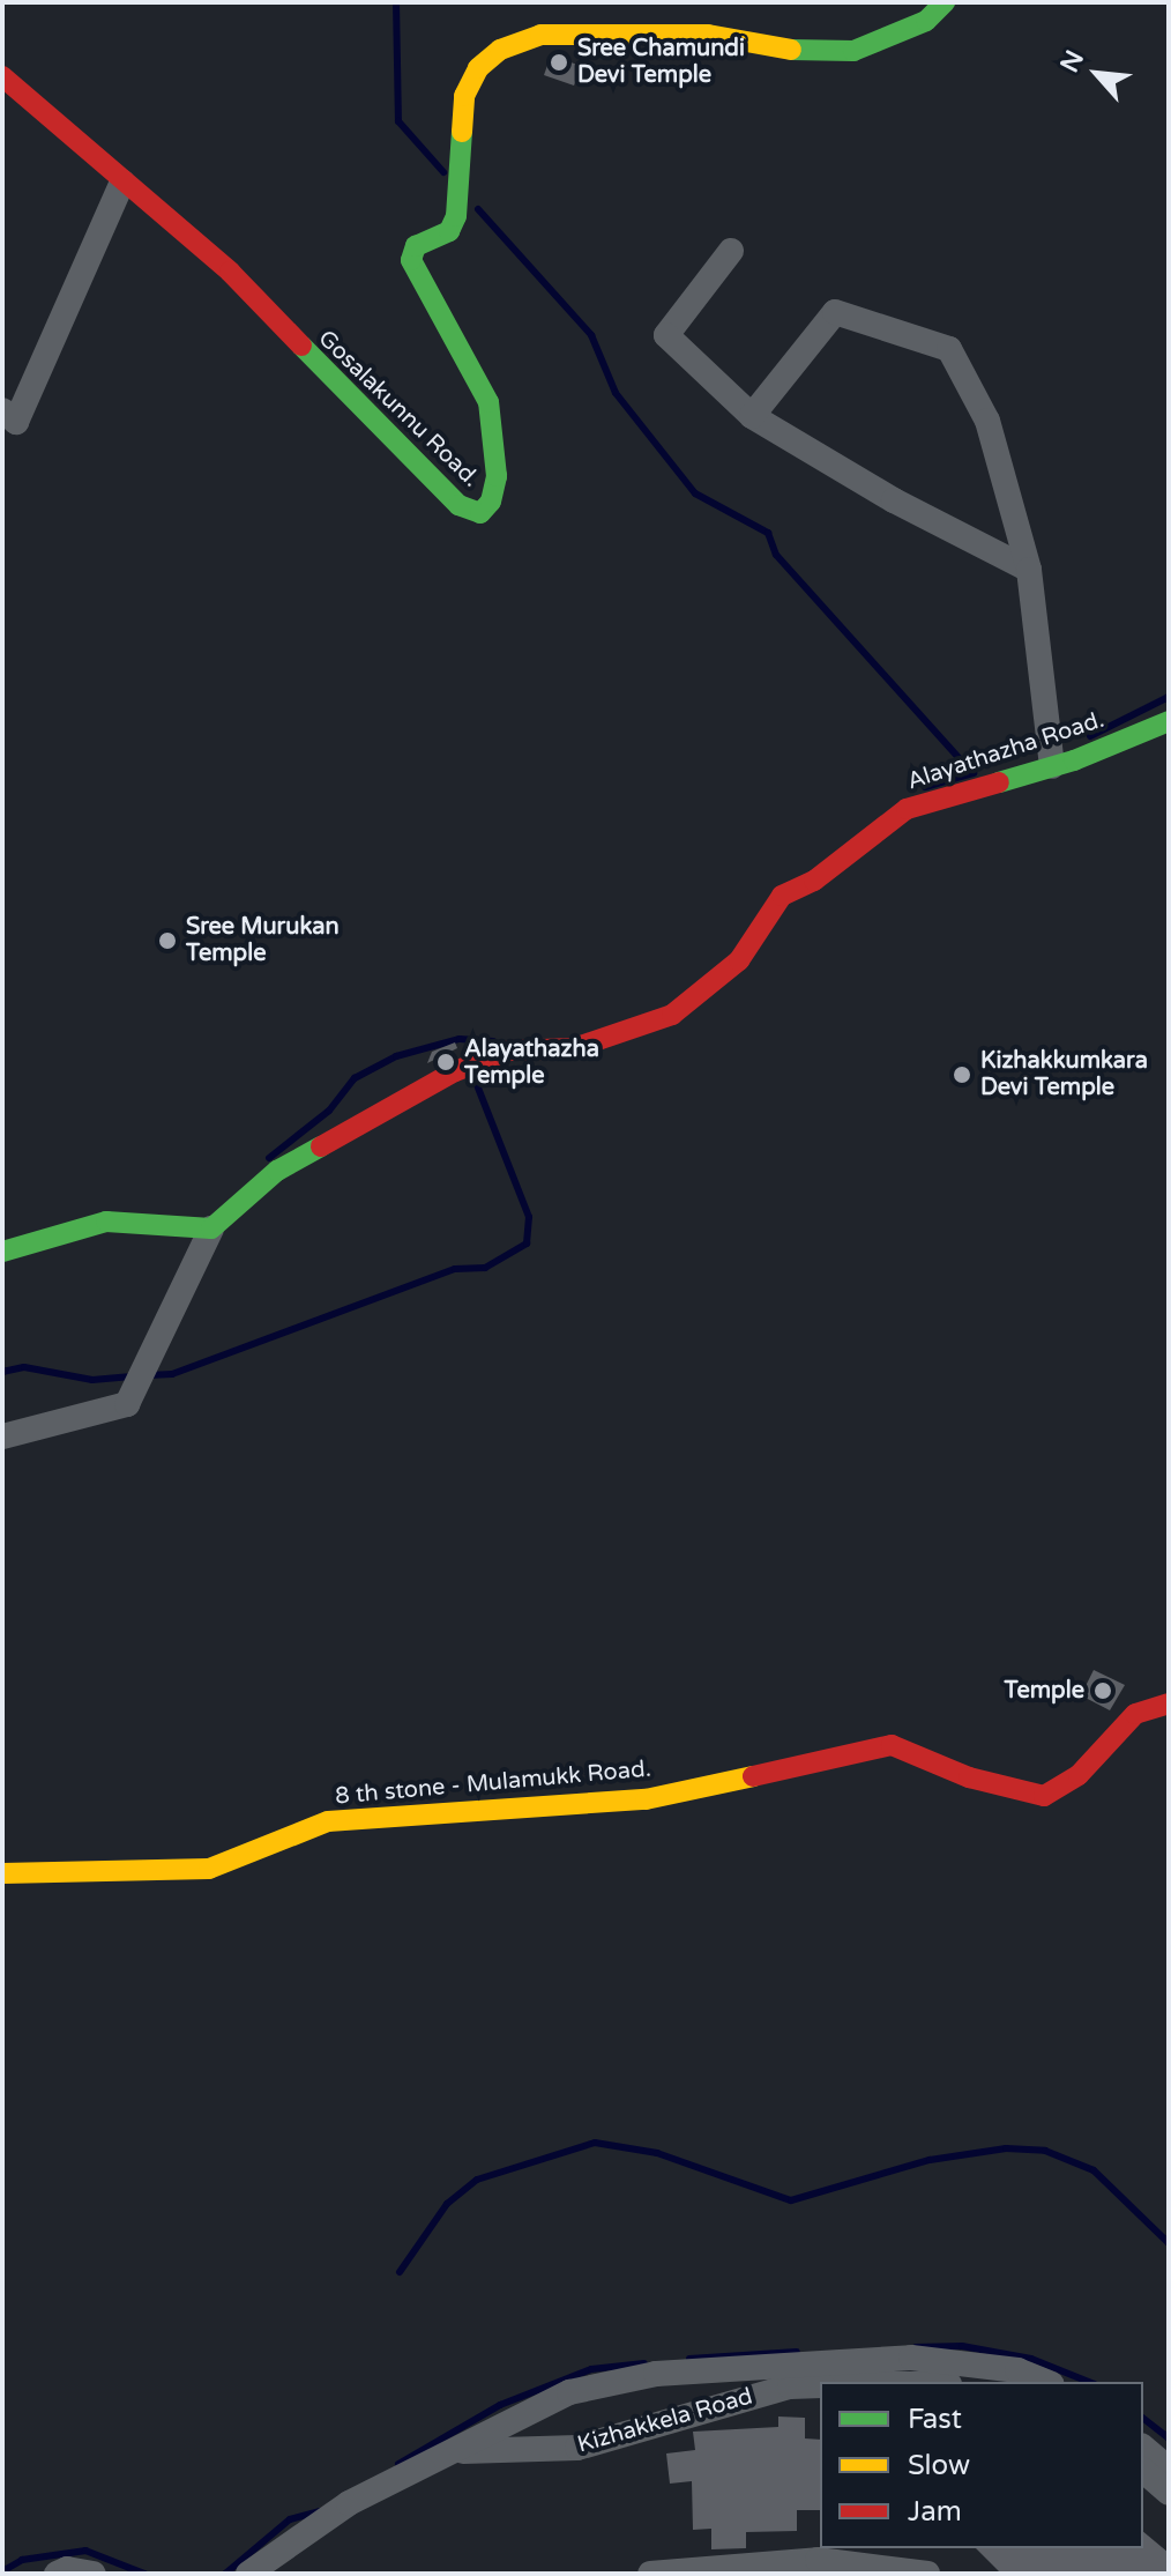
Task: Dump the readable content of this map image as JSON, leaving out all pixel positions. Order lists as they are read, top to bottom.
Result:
{
  "streets": {
    "street": [
      "Gosalakunnu Road.",
      "Alayathazha Road.",
      "8 th stone - Mulamukk Road.",
      "Kizhakkela Road"
    ]
  },
  "places": [
    "Sree Chamundi Devi Temple",
    "Sree Murukan Temple",
    "Alayathazha Temple",
    "Kizhakkumkara Devi Temple",
    "Temple"
  ],
  "legend": ["Fast", "Slow", "Jam"],
  "north": "top left"
}
